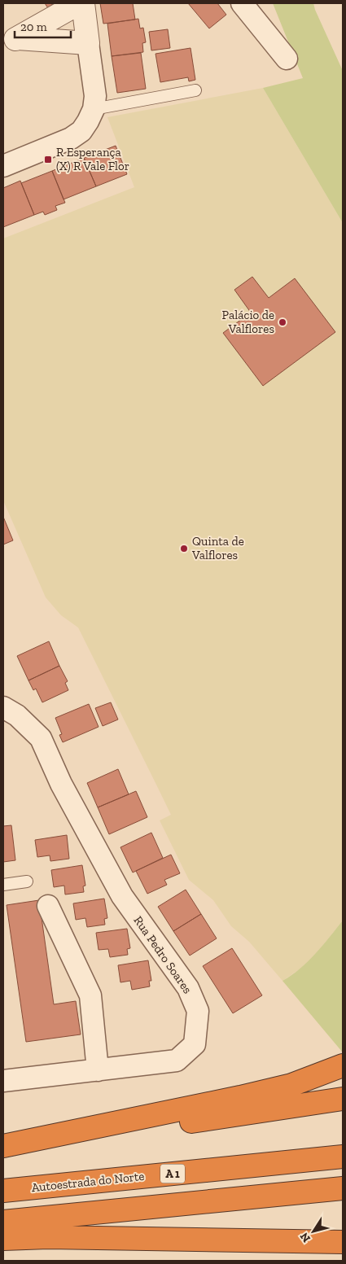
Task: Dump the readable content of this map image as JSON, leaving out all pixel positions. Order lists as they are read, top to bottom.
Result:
{
  "streets": {
    "highway": ["A 1", "Autoestrada do Norte"],
    "street": ["Rua Pedro Soares"]
  },
  "places": {
    "transit": ["R Esperança (X) R Vale Flor"],
    "other": ["Palácio de Valflores", "Quinta de Valflores"]
  },
  "scale_bar": "20 m",
  "north": "bottom left"
}
